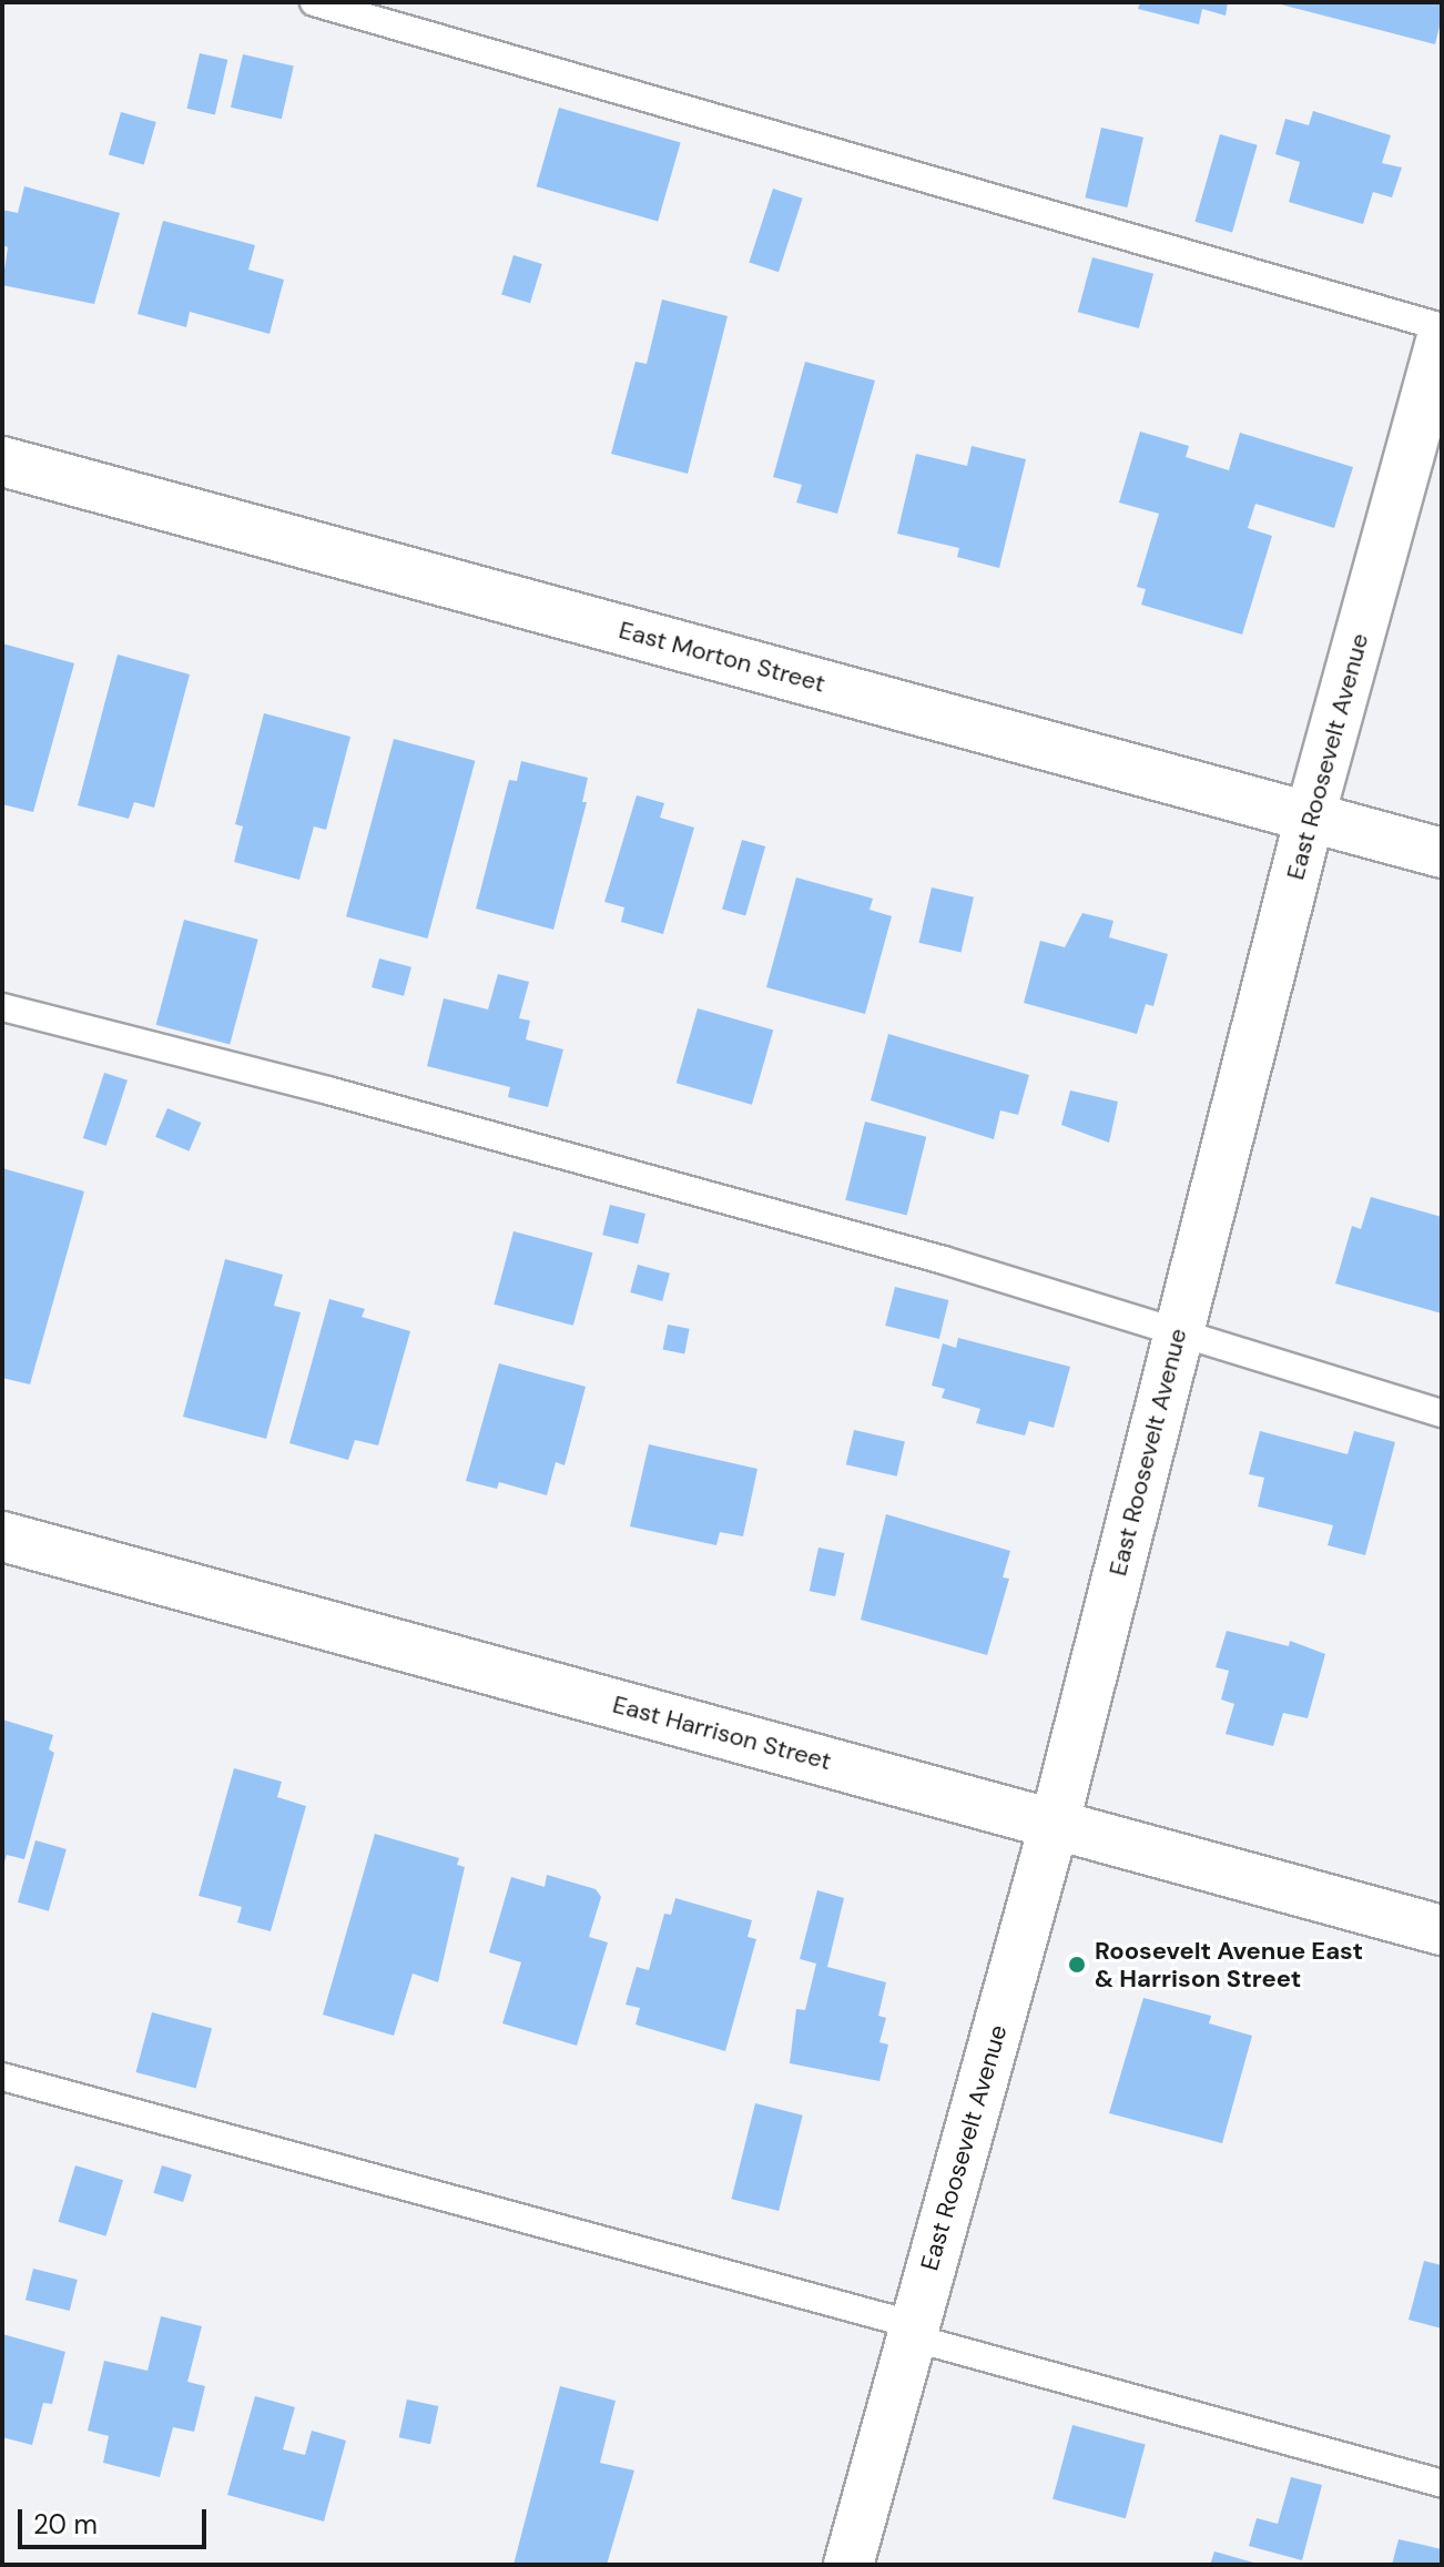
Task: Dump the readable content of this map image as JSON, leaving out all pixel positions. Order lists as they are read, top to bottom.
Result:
{
  "streets": {
    "street": ["East Morton Street", "East Roosevelt Avenue", "East Harrison Street"]
  },
  "crossings": [
    ["East Morton Street", "East Roosevelt Avenue"],
    ["East Roosevelt Avenue", "East Harrison Street"]
  ],
  "places": ["Roosevelt Avenue East & Harrison Street"],
  "scale_bar": "20 m"
}
